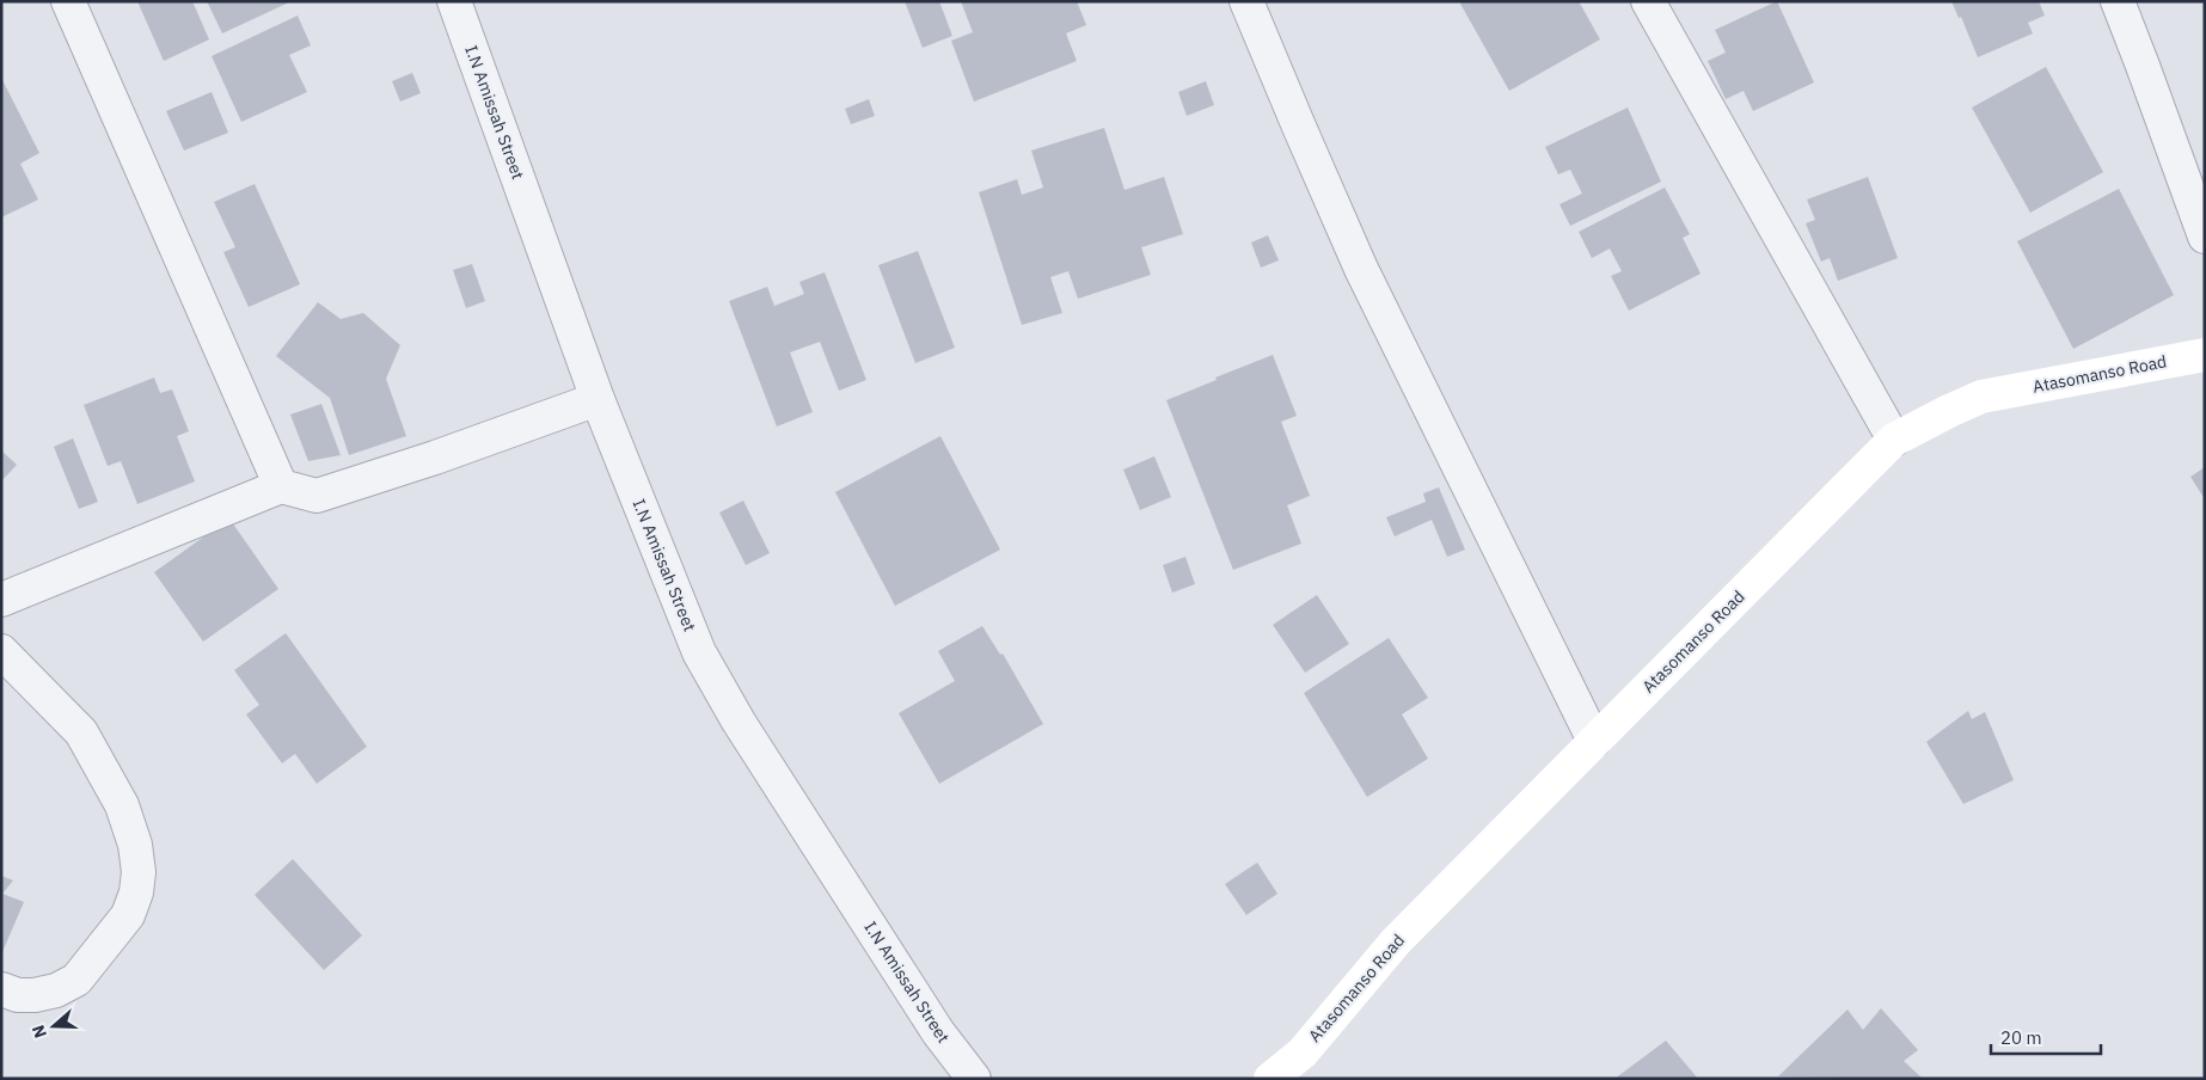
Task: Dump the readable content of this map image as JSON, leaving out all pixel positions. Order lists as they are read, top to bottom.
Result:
{
  "streets": {
    "street": ["I.N Amissah Street", "Atasomanso Road"]
  },
  "scale_bar": "20 m",
  "north": "left"
}
